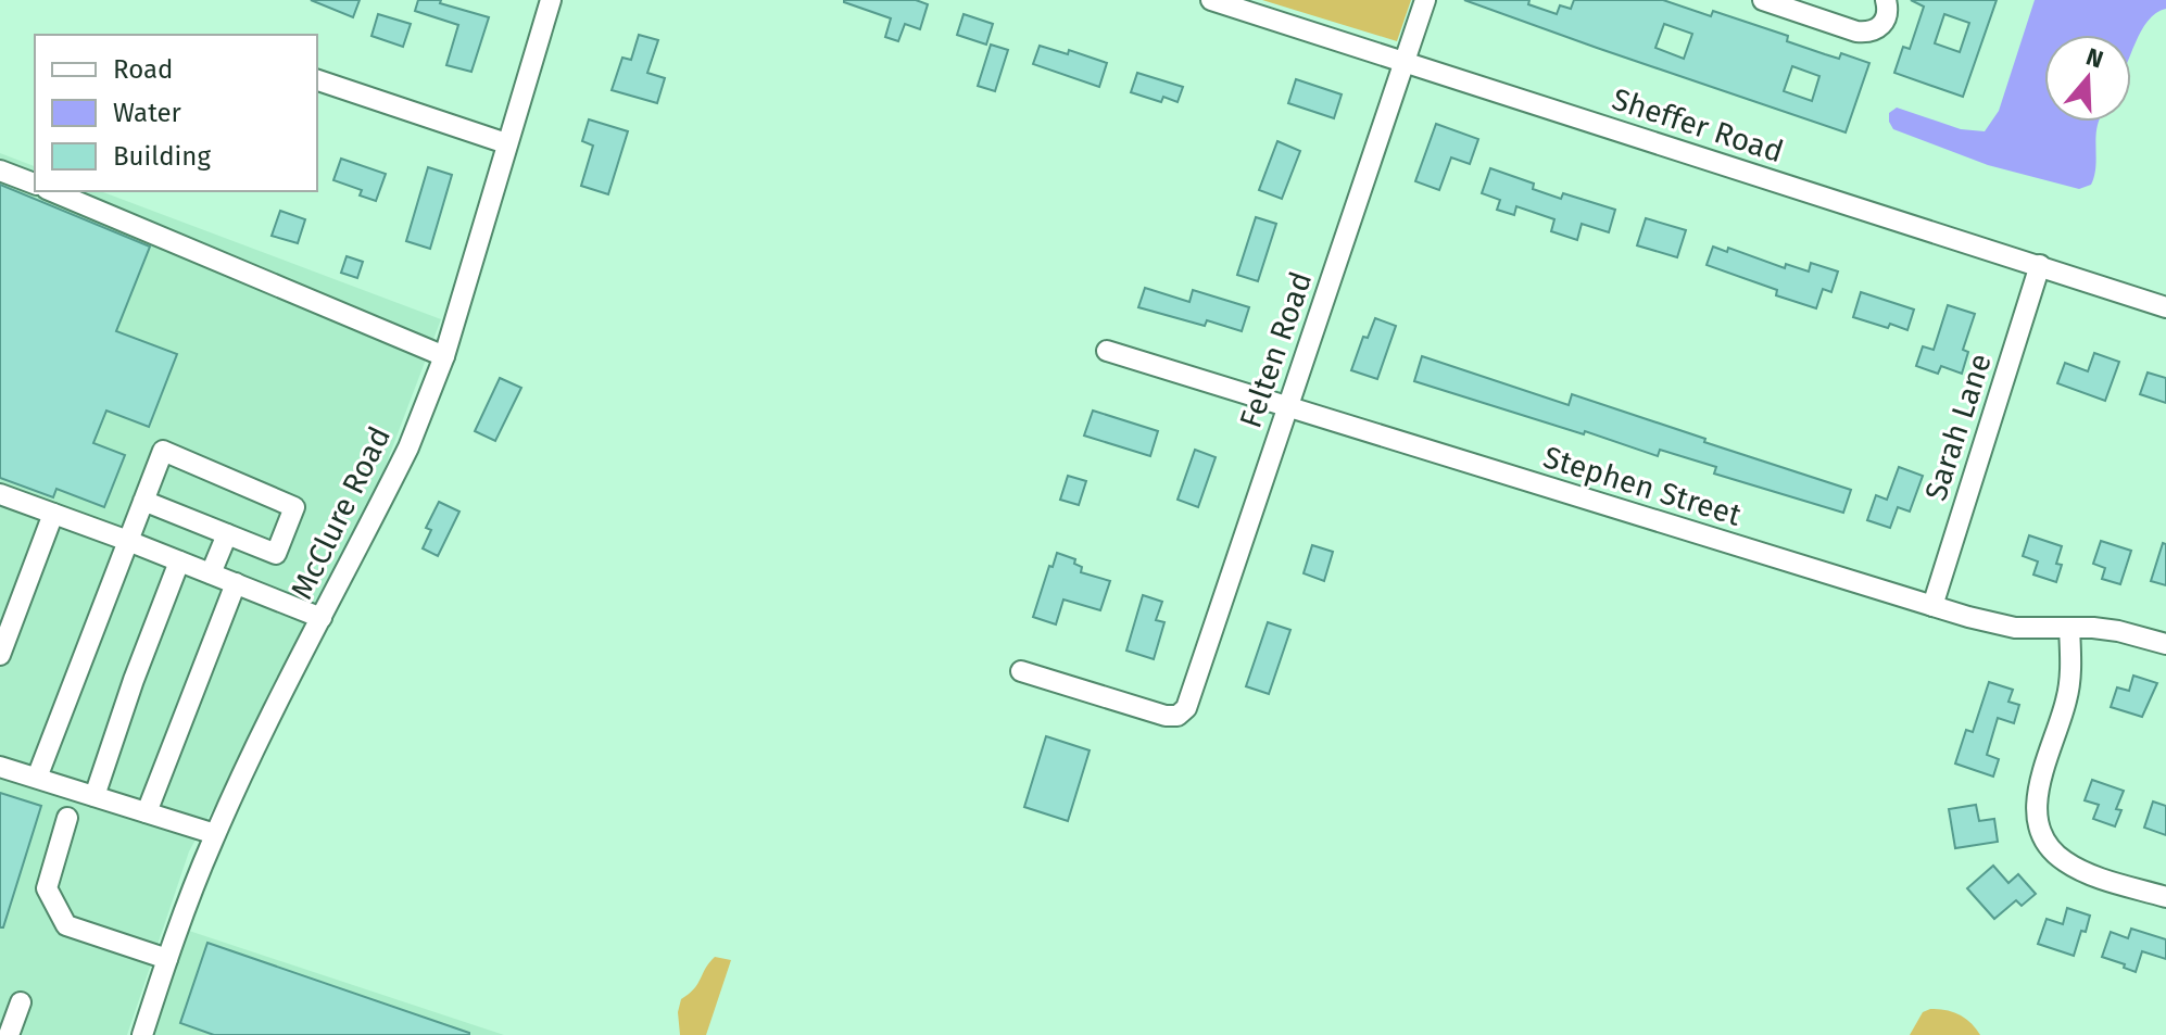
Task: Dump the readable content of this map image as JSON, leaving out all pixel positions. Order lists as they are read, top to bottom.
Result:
{
  "streets": {
    "street": [
      "Sheffer Road",
      "Felten Road",
      "Sarah Lane",
      "Stephen Street",
      "McClure Road"
    ]
  },
  "crossings": [
    ["Sheffer Road", "Felten Road"],
    ["Sheffer Road", "Sarah Lane"],
    ["Felten Road", "Stephen Street"],
    ["Sarah Lane", "Stephen Street"]
  ],
  "legend": ["Road", "Water", "Building"],
  "north": "top"
}
